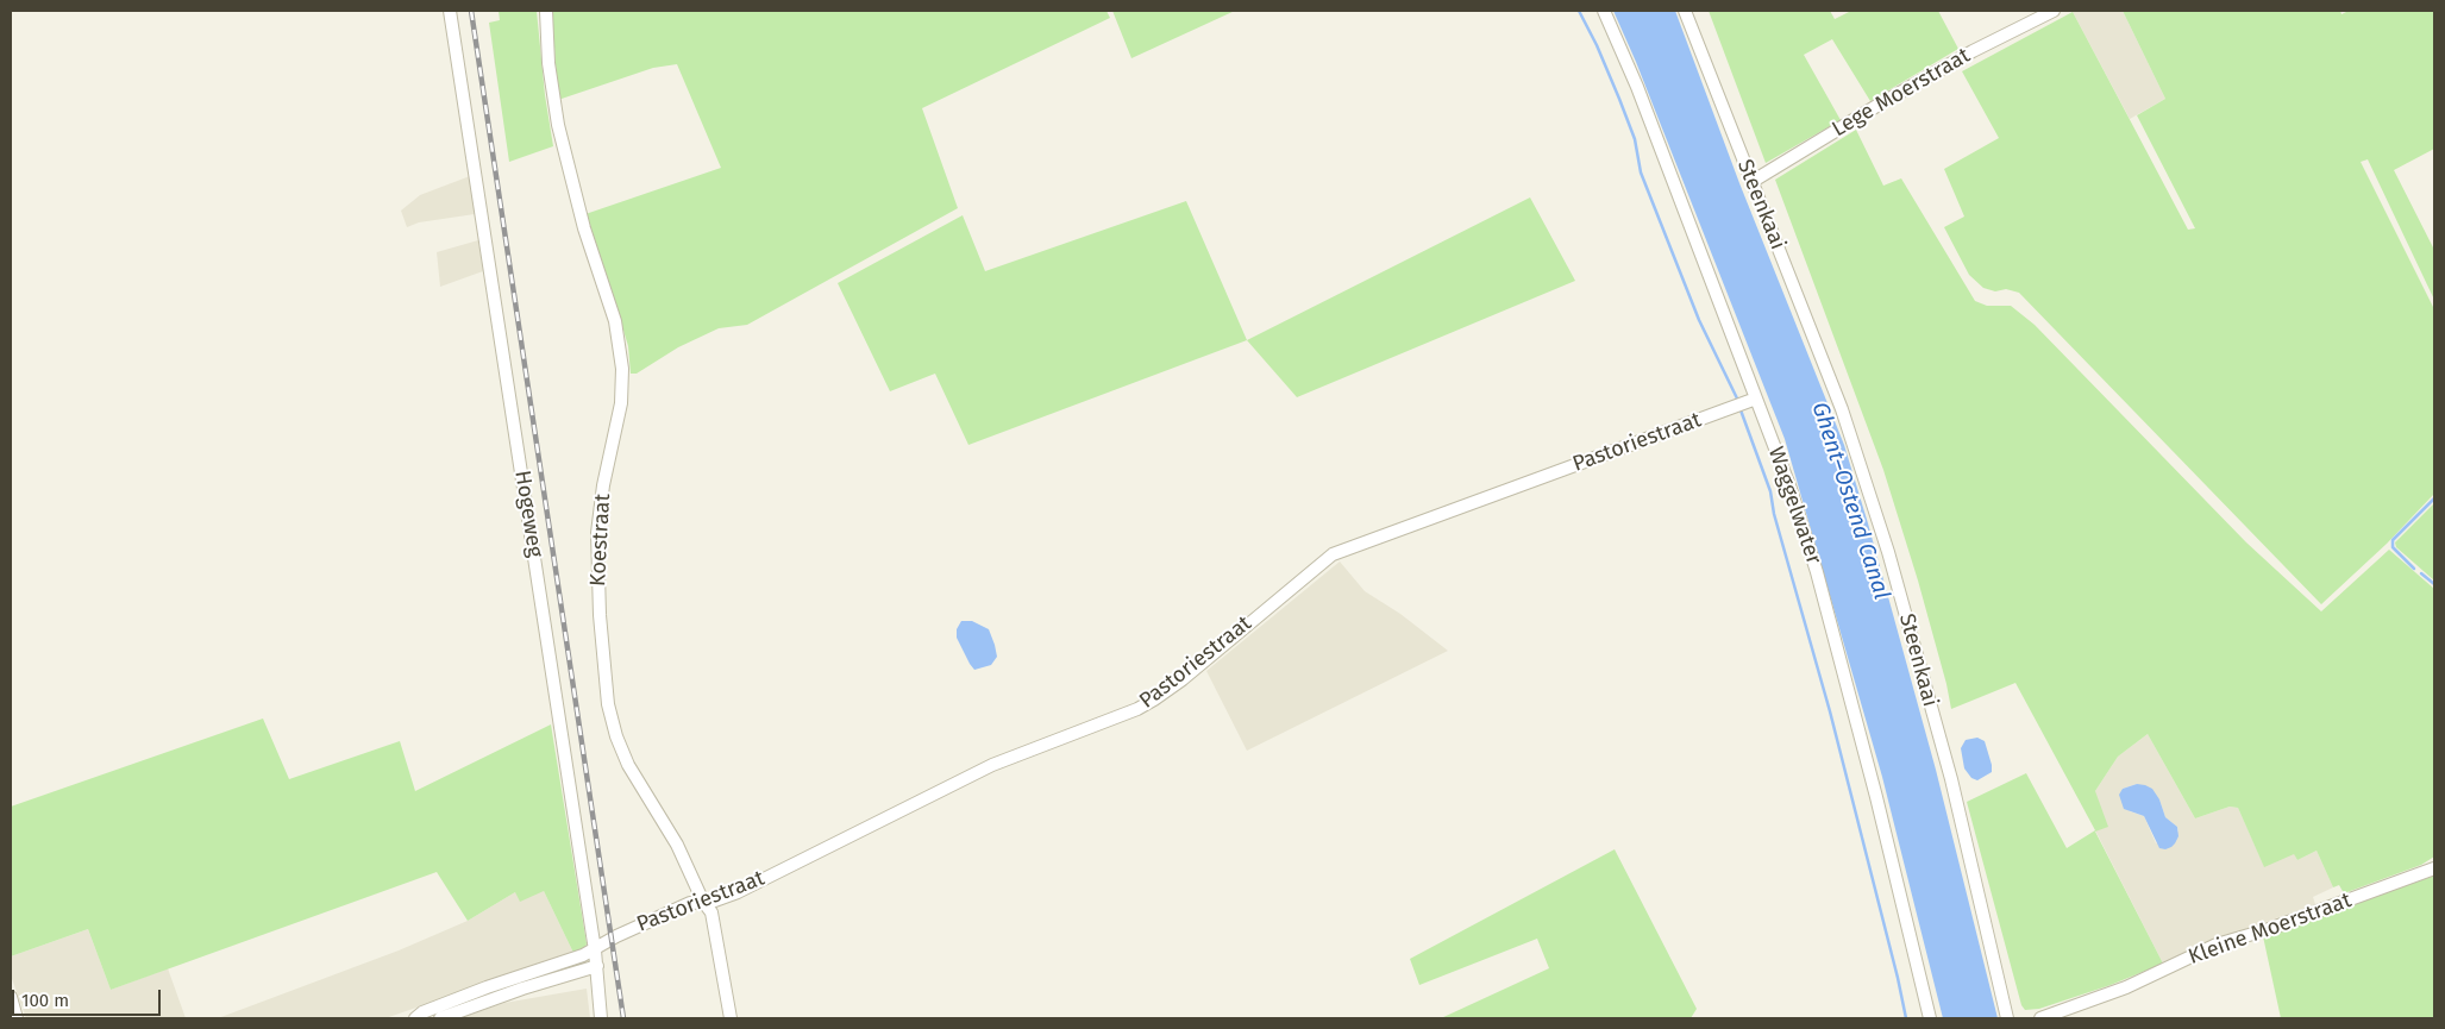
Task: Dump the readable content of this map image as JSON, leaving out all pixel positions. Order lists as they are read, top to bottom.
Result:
{
  "streets": {
    "street": [
      "Lege Moerstraat",
      "Steenkaai",
      "Pastoriestraat",
      "Waggelwater",
      "Hogeweg",
      "Koestraat",
      "Kleine Moerstraat"
    ]
  },
  "crossings": [
    ["Lege Moerstraat", "Steenkaai"],
    ["Pastoriestraat", "Waggelwater"],
    ["Pastoriestraat", "Hogeweg"],
    ["Pastoriestraat", "Koestraat"]
  ],
  "water": ["Ghent–Ostend Canal"],
  "scale_bar": "100 m"
}
